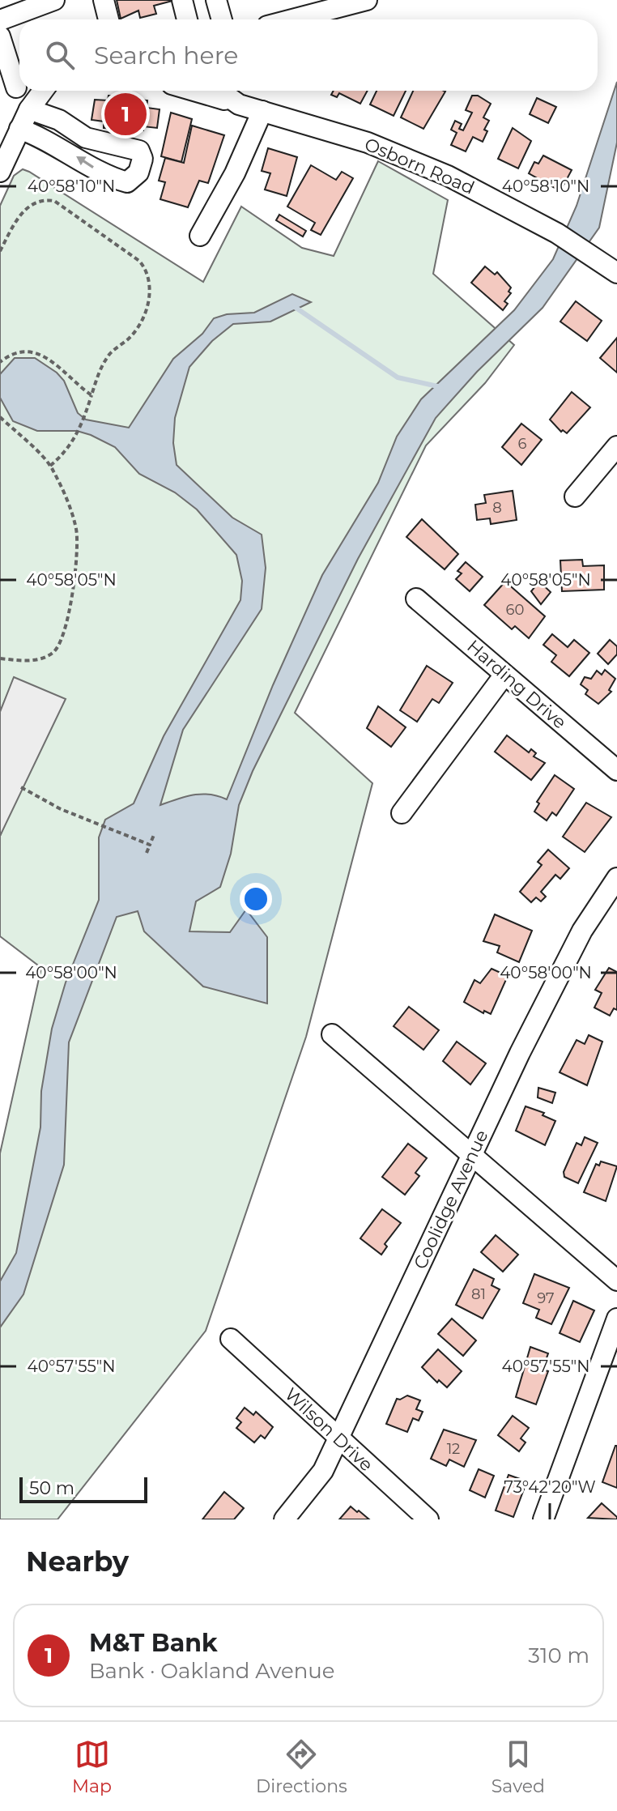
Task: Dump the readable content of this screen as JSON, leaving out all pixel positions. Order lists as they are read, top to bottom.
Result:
{
  "streets": {
    "street": [
      "Osborn Road",
      "Harding Drive",
      "Coolidge Avenue",
      "Wilson Drive"
    ]
  },
  "crossings": [
    ["Coolidge Avenue", "Wilson Drive"]
  ],
  "house_numbers": [
    "6",
    "8",
    "60",
    "81",
    "97",
    "12"
  ],
  "scale_bar": "50 m",
  "page": {
    "search": "Search here",
    "pins": "1",
    "scale": "50 m",
    "heading": "Nearby",
    "list": [
      {
        "mark": "1",
        "name": "M&T Bank",
        "note": "Bank · Oakland Avenue",
        "value": "310 m"
      }
    ],
    "nav": ["Map", "Directions", "Saved"]
  },
  "coordinates": [
    "40°58'10\"N",
    "40°58'05\"N",
    "40°58'00\"N",
    "40°57'55\"N",
    "73°42'20\"W"
  ]
}
